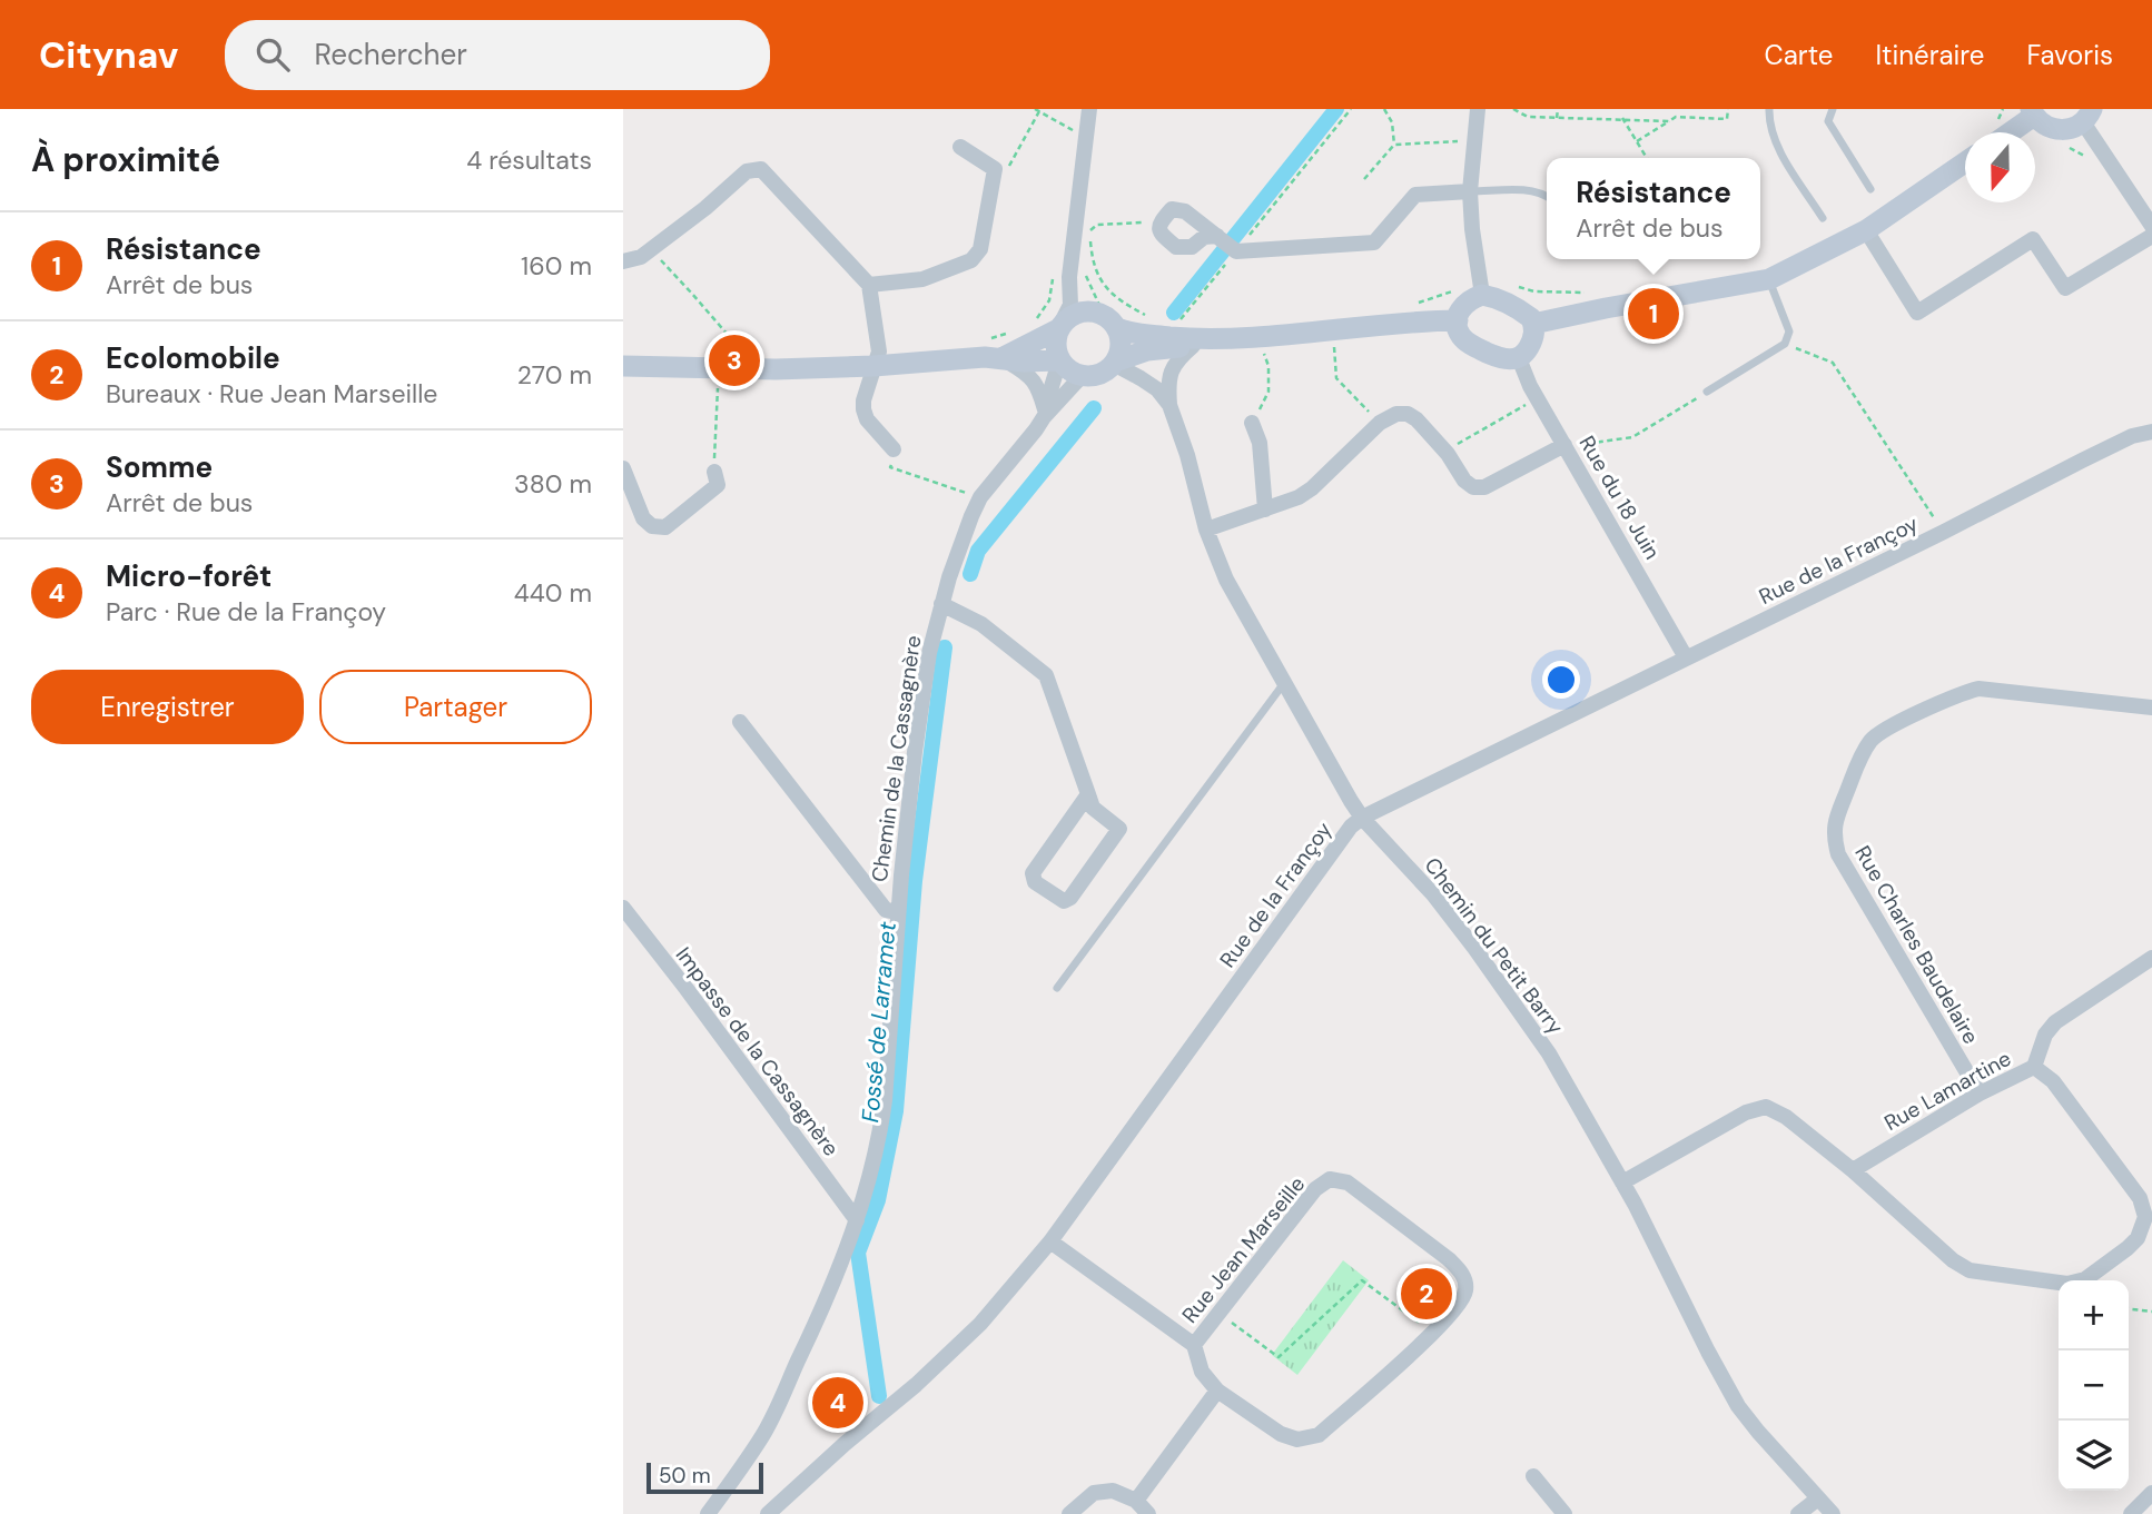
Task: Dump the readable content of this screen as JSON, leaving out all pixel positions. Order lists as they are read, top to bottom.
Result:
{
  "streets": {
    "street": [
      "Rue du 18 Juin",
      "Rue de la Françoy",
      "Chemin de la Cassagnère",
      "Rue Charles Baudelaire",
      "Chemin du Petit Barry",
      "Impasse de la Cassagnère",
      "Rue Lamartine",
      "Rue Jean Marseille"
    ]
  },
  "crossings": [
    ["Rue du 18 Juin", "Rue de la Françoy"],
    ["Rue de la Françoy", "Chemin du Petit Barry"],
    ["Rue de la Françoy", "Rue Jean Marseille"],
    ["Chemin de la Cassagnère", "Impasse de la Cassagnère"],
    ["Rue Charles Baudelaire", "Rue Lamartine"],
    ["Chemin du Petit Barry", "Rue Lamartine"]
  ],
  "water": ["Fossé de Larramet"],
  "scale_bar": "50 m",
  "north": "bottom",
  "page": {
    "header": "Citynav",
    "search": "Rechercher",
    "nav": ["Carte", "Itinéraire", "Favoris"],
    "heading": ["À proximité", "4 résultats"],
    "popup": ["Résistance", "Arrêt de bus"],
    "list": [
      {
        "mark": "1",
        "name": "Résistance",
        "note": "Arrêt de bus",
        "value": "160 m"
      },
      {
        "mark": "2",
        "name": "Ecolomobile",
        "note": "Bureaux · Rue Jean Marseille",
        "value": "270 m"
      },
      {
        "mark": "3",
        "name": "Somme",
        "note": "Arrêt de bus",
        "value": "380 m"
      },
      {
        "mark": "4",
        "name": "Micro-forêt",
        "note": "Parc · Rue de la Françoy",
        "value": "440 m"
      }
    ],
    "pins": [
      "1",
      "3",
      "2",
      "4"
    ],
    "buttons": ["Enregistrer", "Partager"],
    "map_buttons": ["+", "−"],
    "scale": "50 m"
  }
}
